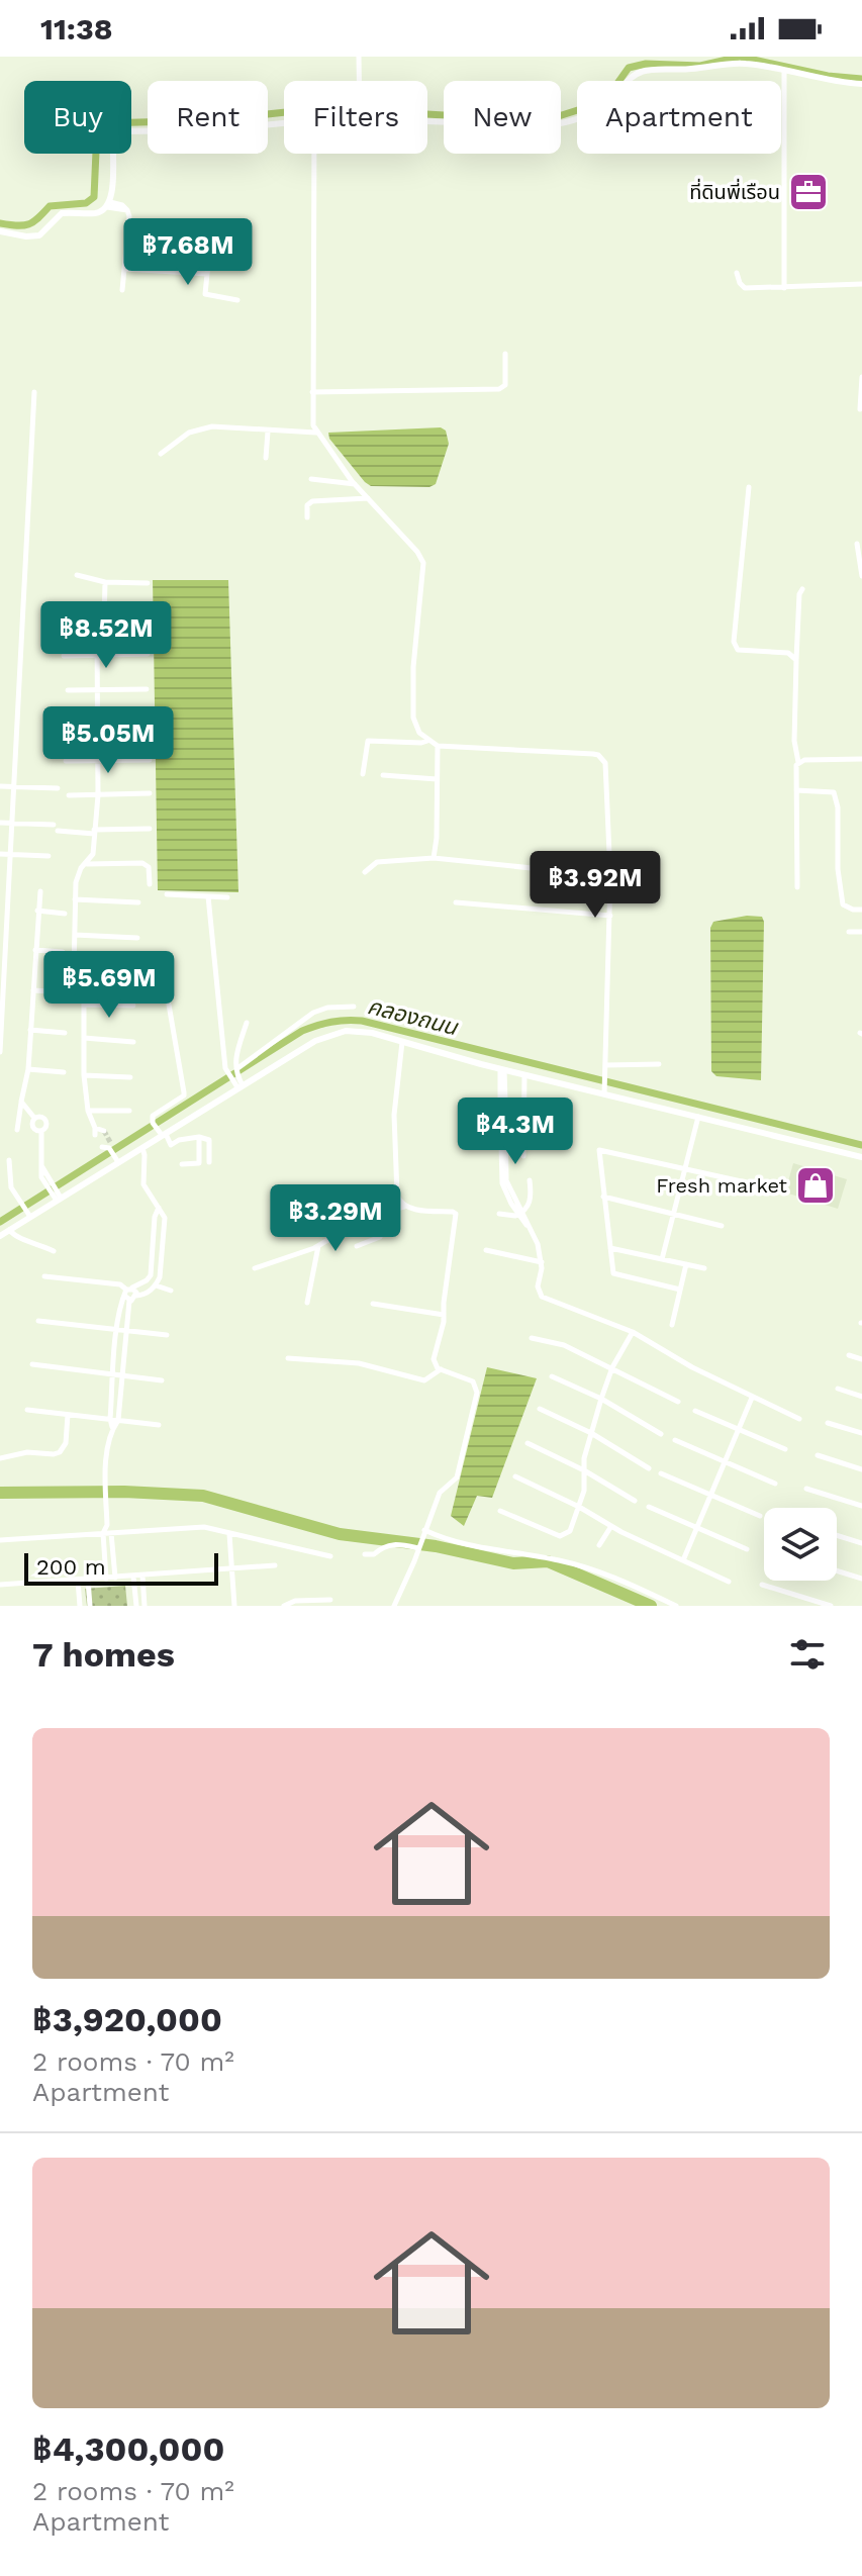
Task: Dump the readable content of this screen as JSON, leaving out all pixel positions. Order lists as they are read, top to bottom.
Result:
{
  "water": ["คลองถนน"],
  "places": {
    "office": ["ที่ดินพี่เรือน"],
    "shop": ["Fresh market"]
  },
  "scale_bar": "200 m",
  "page": {
    "status": "11:38",
    "chip": [
      "Buy",
      "Rent",
      "Filters",
      "New",
      "Apartment"
    ],
    "price": [
      "฿7.68M",
      "฿8.52M",
      "฿5.05M",
      "฿3.92M",
      "฿5.69M",
      "฿4.3M",
      "฿3.29M"
    ],
    "scale": "200 m",
    "heading": "7 homes",
    "list": [
      {
        "name": "฿3,920,000",
        "note": "2 rooms · 70 m² · Apartment"
      },
      {
        "name": "฿4,300,000",
        "note": "2 rooms · 70 m² · Apartment"
      }
    ]
  }
}
